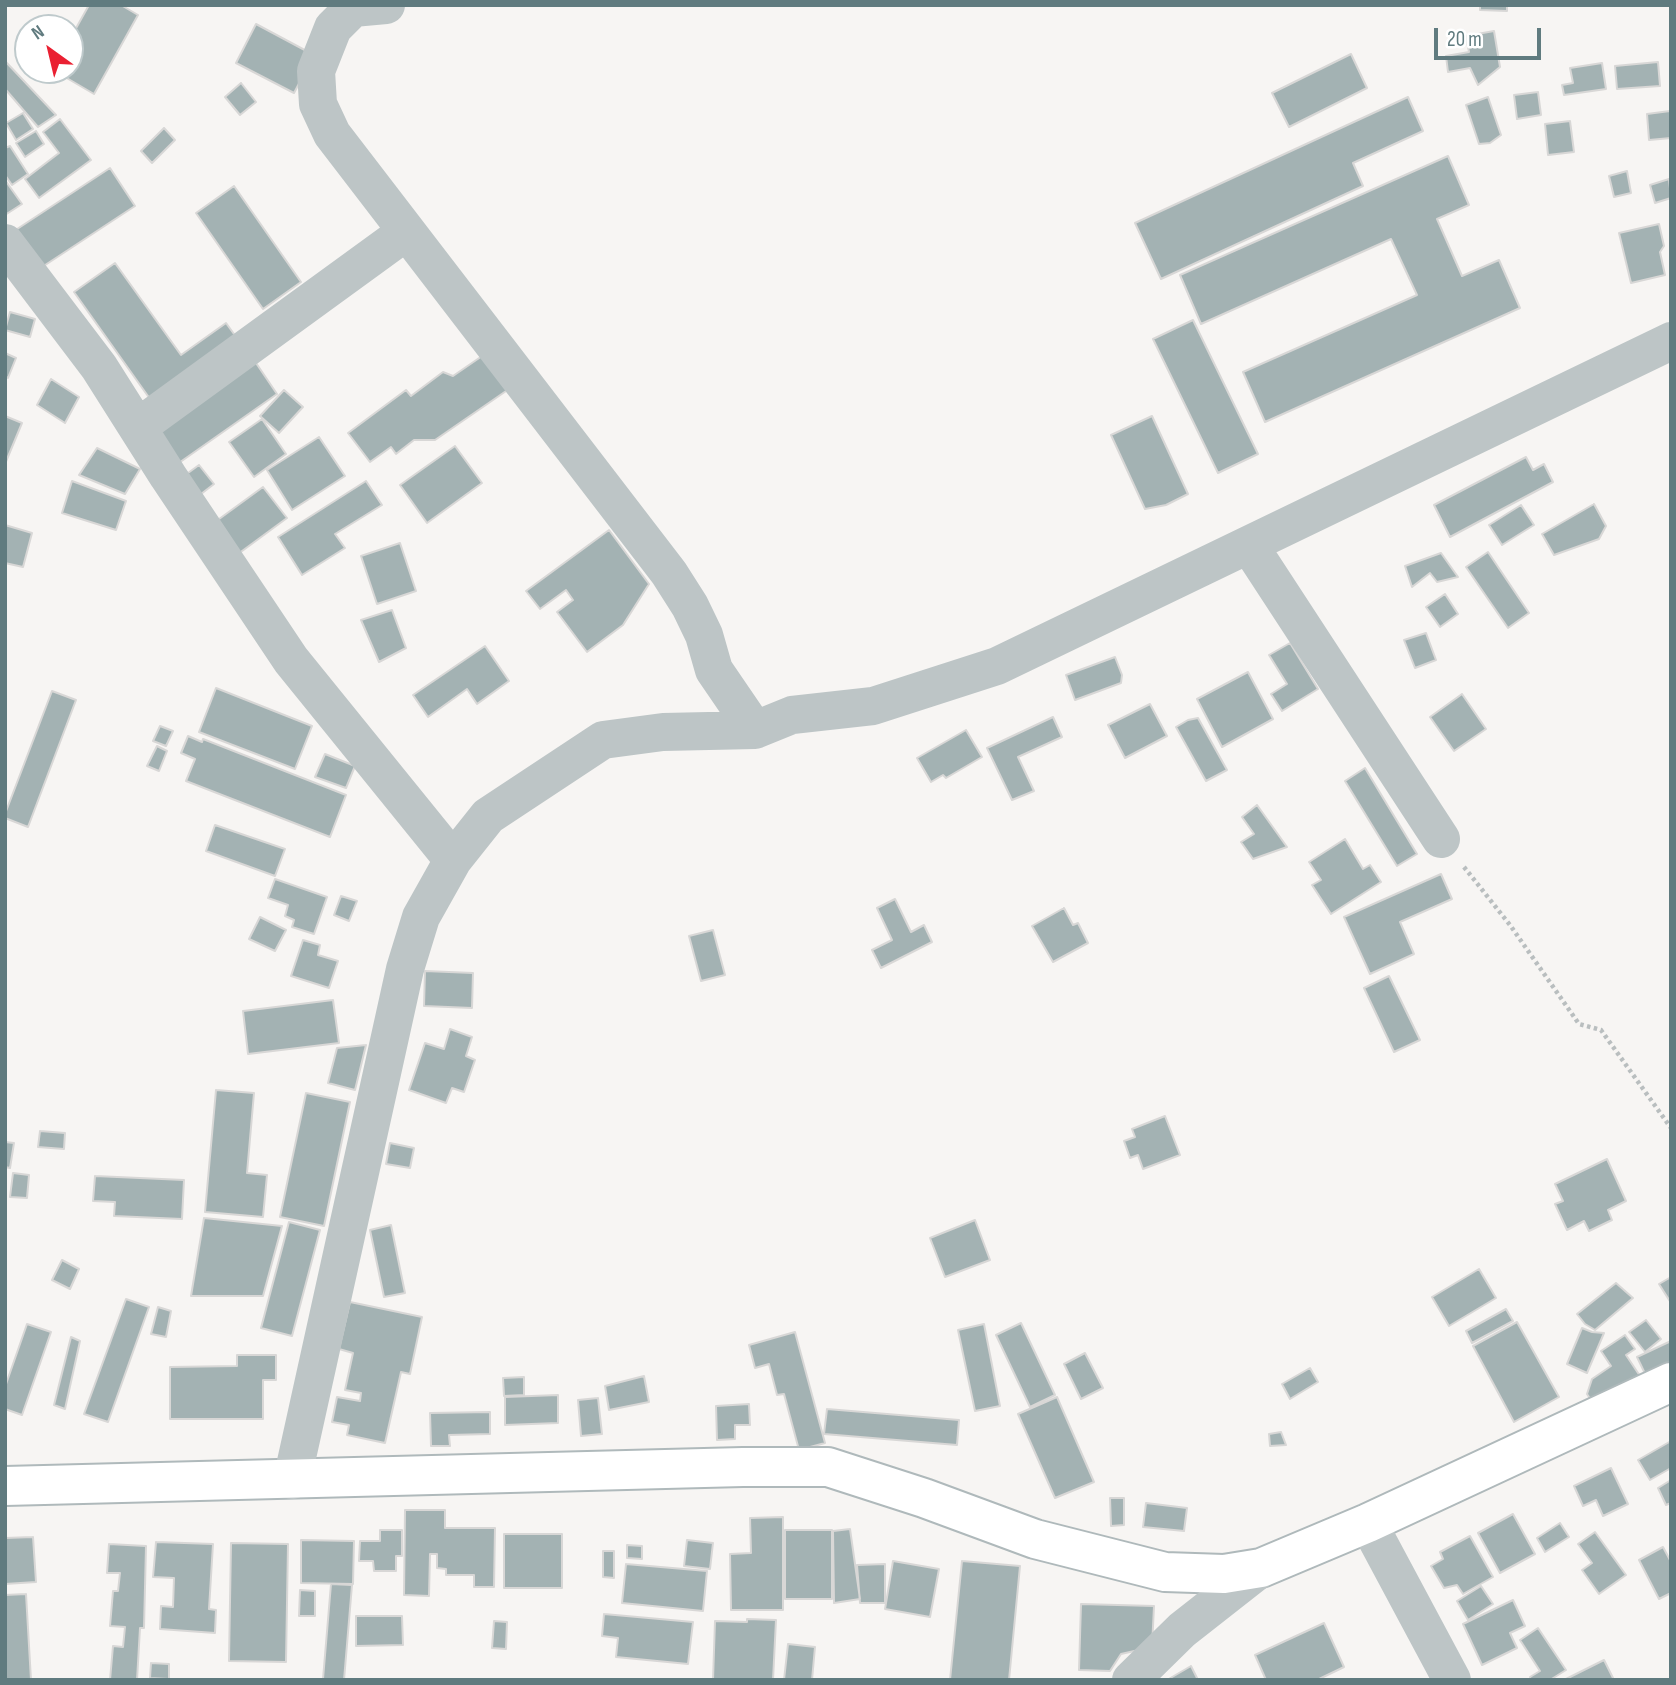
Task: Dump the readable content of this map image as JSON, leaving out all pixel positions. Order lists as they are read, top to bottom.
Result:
{
  "scale_bar": "20 m",
  "north": "top left"
}
